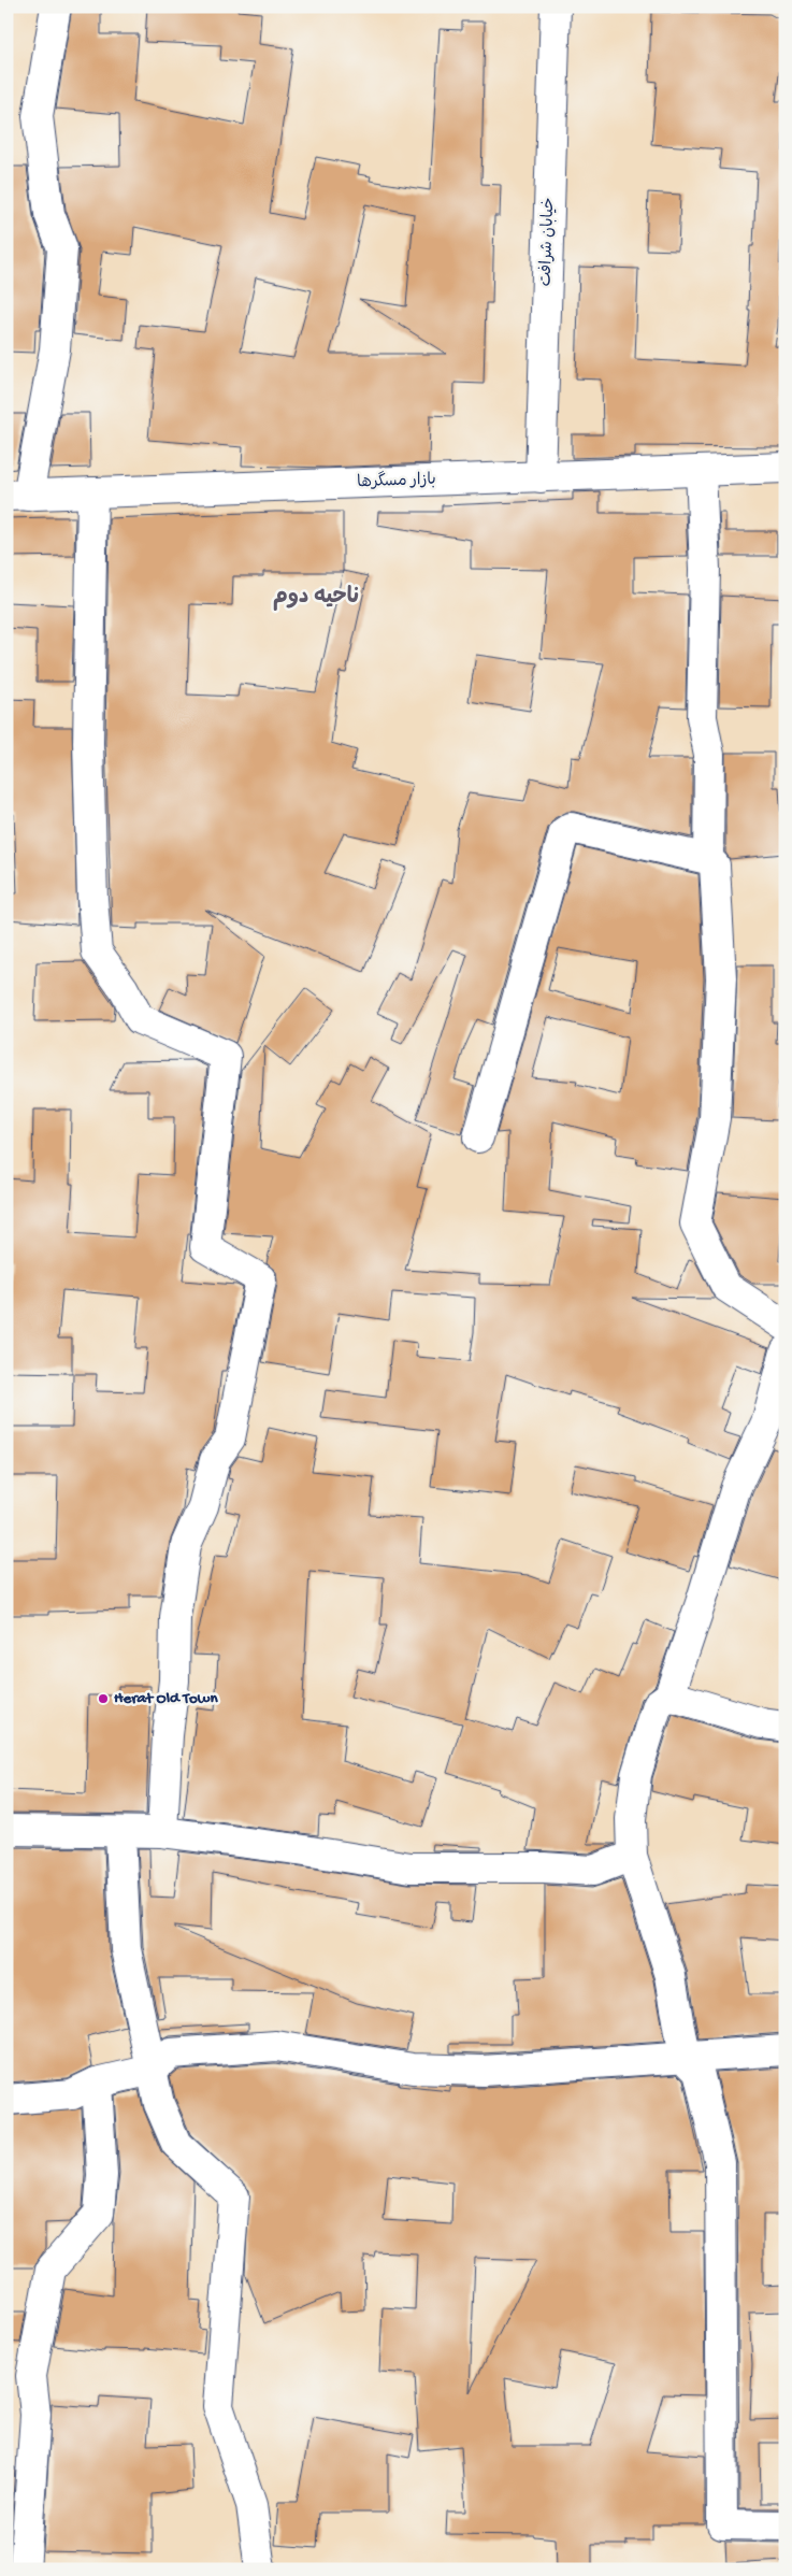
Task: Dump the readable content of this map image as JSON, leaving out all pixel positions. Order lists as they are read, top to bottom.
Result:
{
  "streets": {
    "street": ["خیابان شرافت", "بازار مسگرها"]
  },
  "crossings": [
    ["خیابان شرافت", "بازار مسگرها"]
  ],
  "districts": ["ناحیه دوم"],
  "places": ["Herat Old Town"]
}
